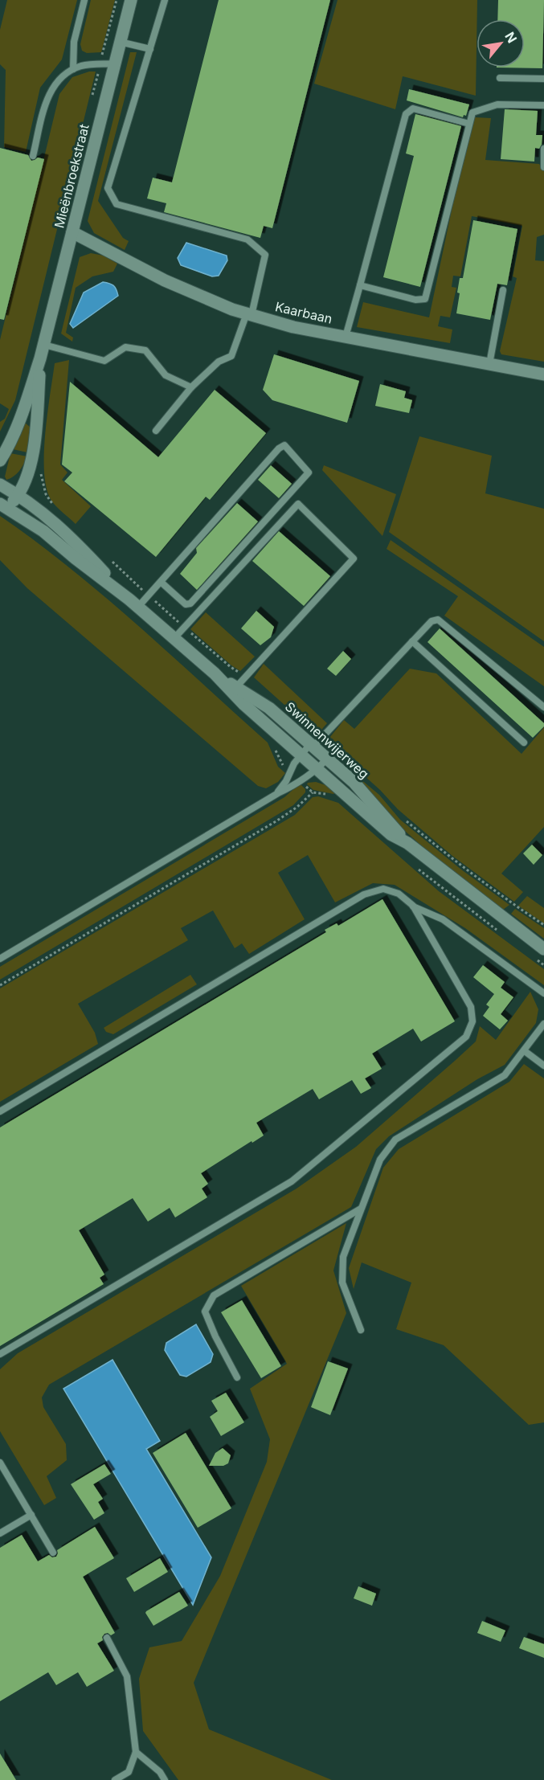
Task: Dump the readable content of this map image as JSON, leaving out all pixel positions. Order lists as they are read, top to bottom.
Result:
{
  "streets": {
    "street": ["Mieënbroekstraat", "Kaarbaan", "Swinnenwijerweg"]
  },
  "crossings": [
    ["Mieënbroekstraat", "Kaarbaan"],
    ["Mieënbroekstraat", "Swinnenwijerweg"]
  ],
  "north": "top right"
}
